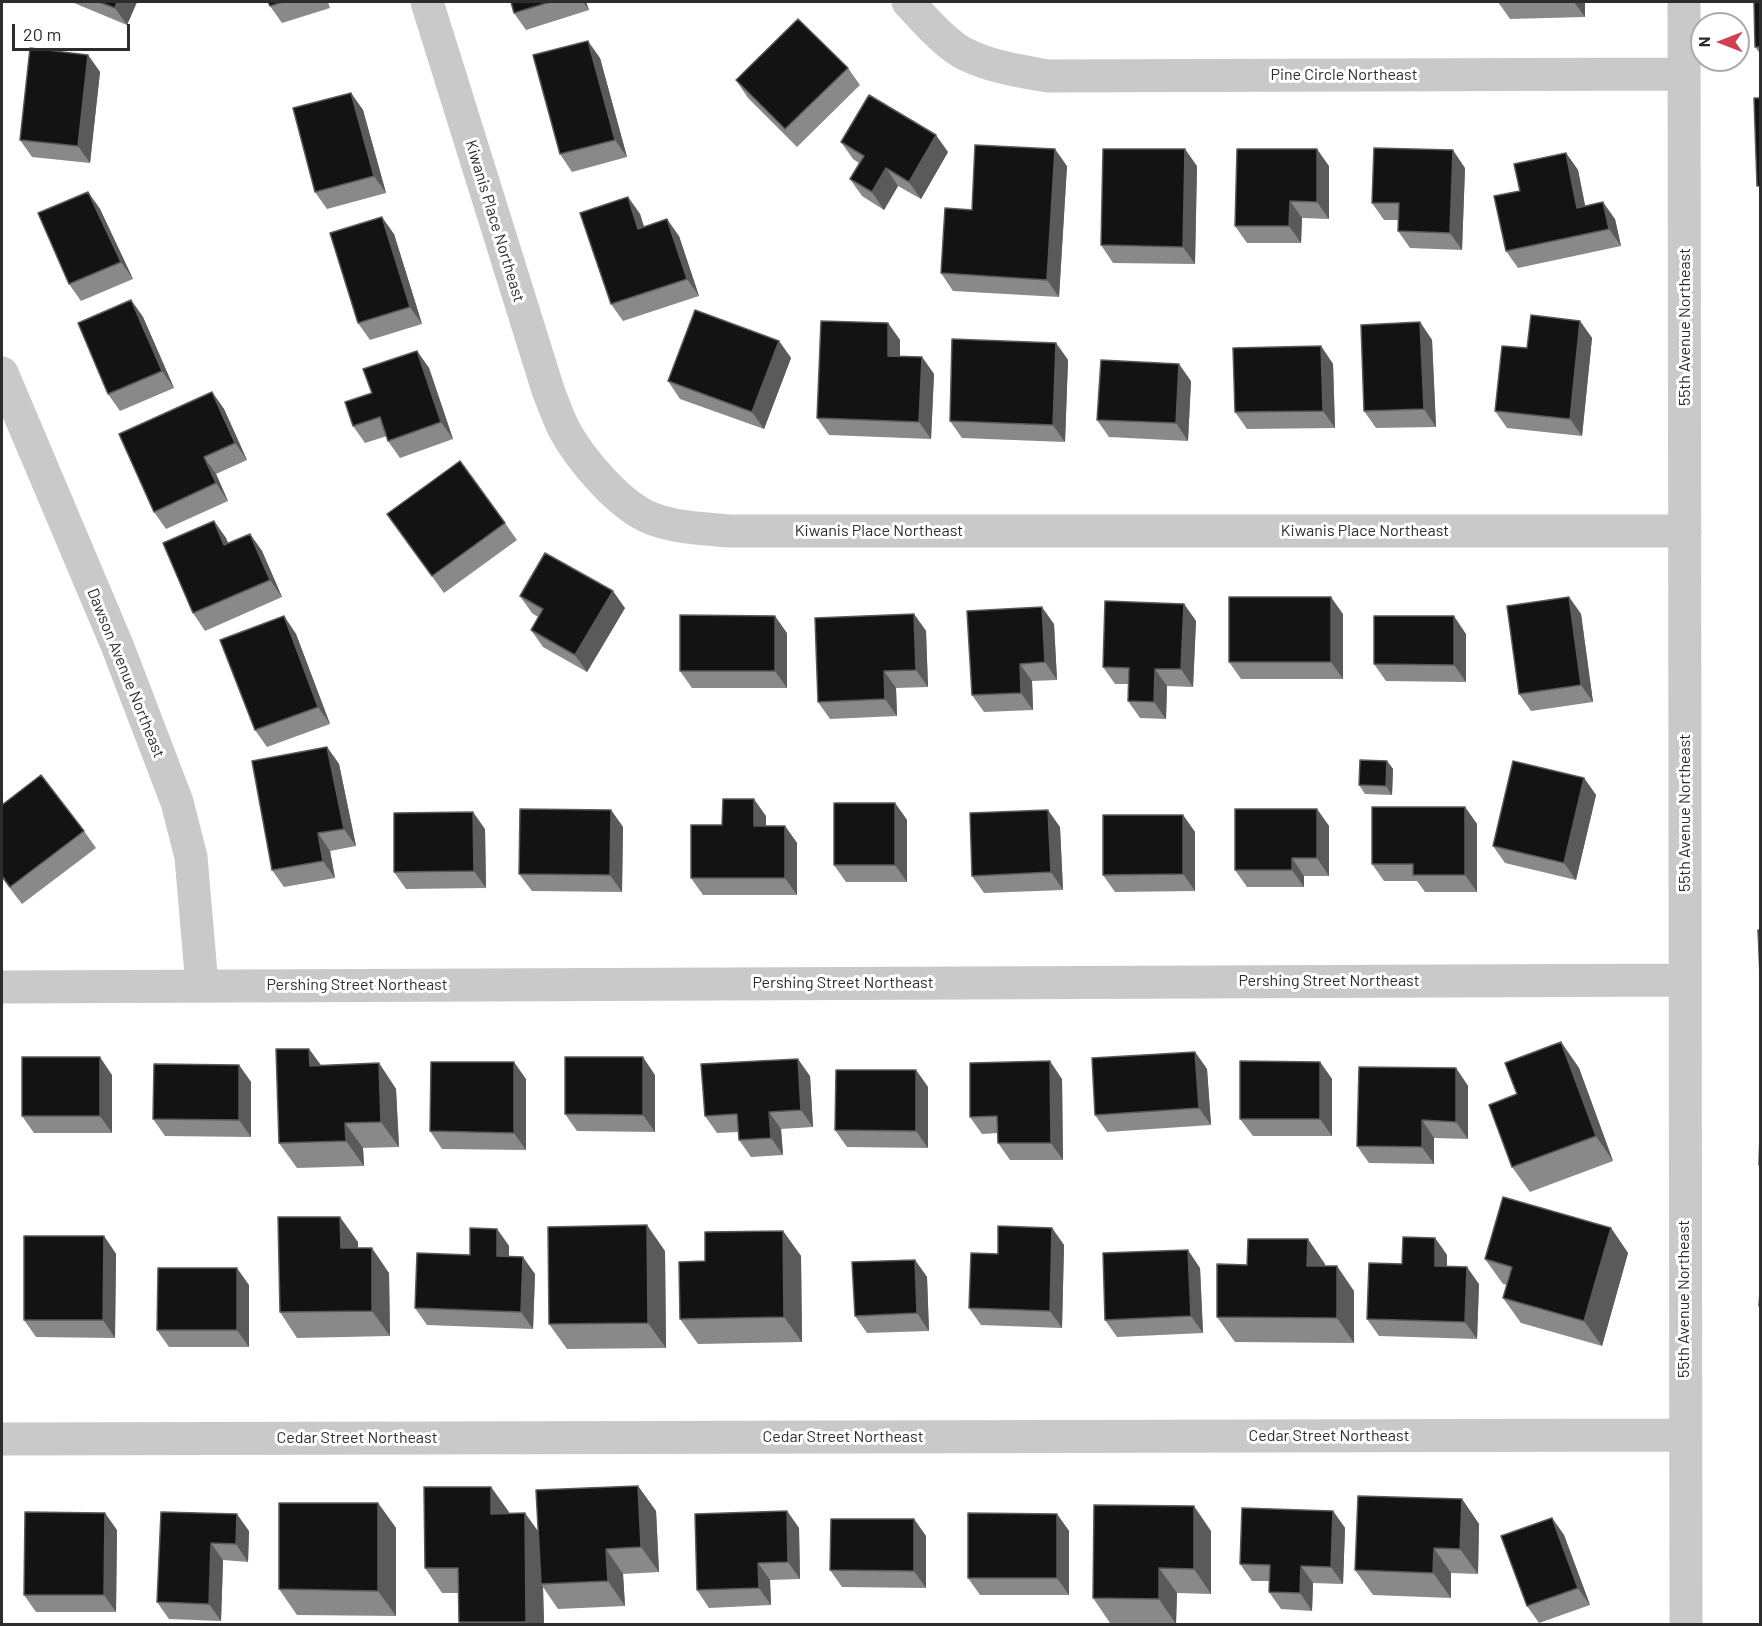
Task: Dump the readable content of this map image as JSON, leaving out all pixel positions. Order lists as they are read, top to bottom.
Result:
{
  "streets": {
    "street": [
      "Pine Circle Northeast",
      "Kiwanis Place Northeast",
      "55th Avenue Northeast",
      "Dawson Avenue Northeast",
      "Pershing Street Northeast",
      "Cedar Street Northeast"
    ]
  },
  "crossings": [
    ["Pine Circle Northeast", "55th Avenue Northeast"],
    ["Kiwanis Place Northeast", "55th Avenue Northeast"],
    ["55th Avenue Northeast", "Pershing Street Northeast"],
    ["55th Avenue Northeast", "Cedar Street Northeast"],
    ["Dawson Avenue Northeast", "Pershing Street Northeast"]
  ],
  "scale_bar": "20 m",
  "north": "left"
}
